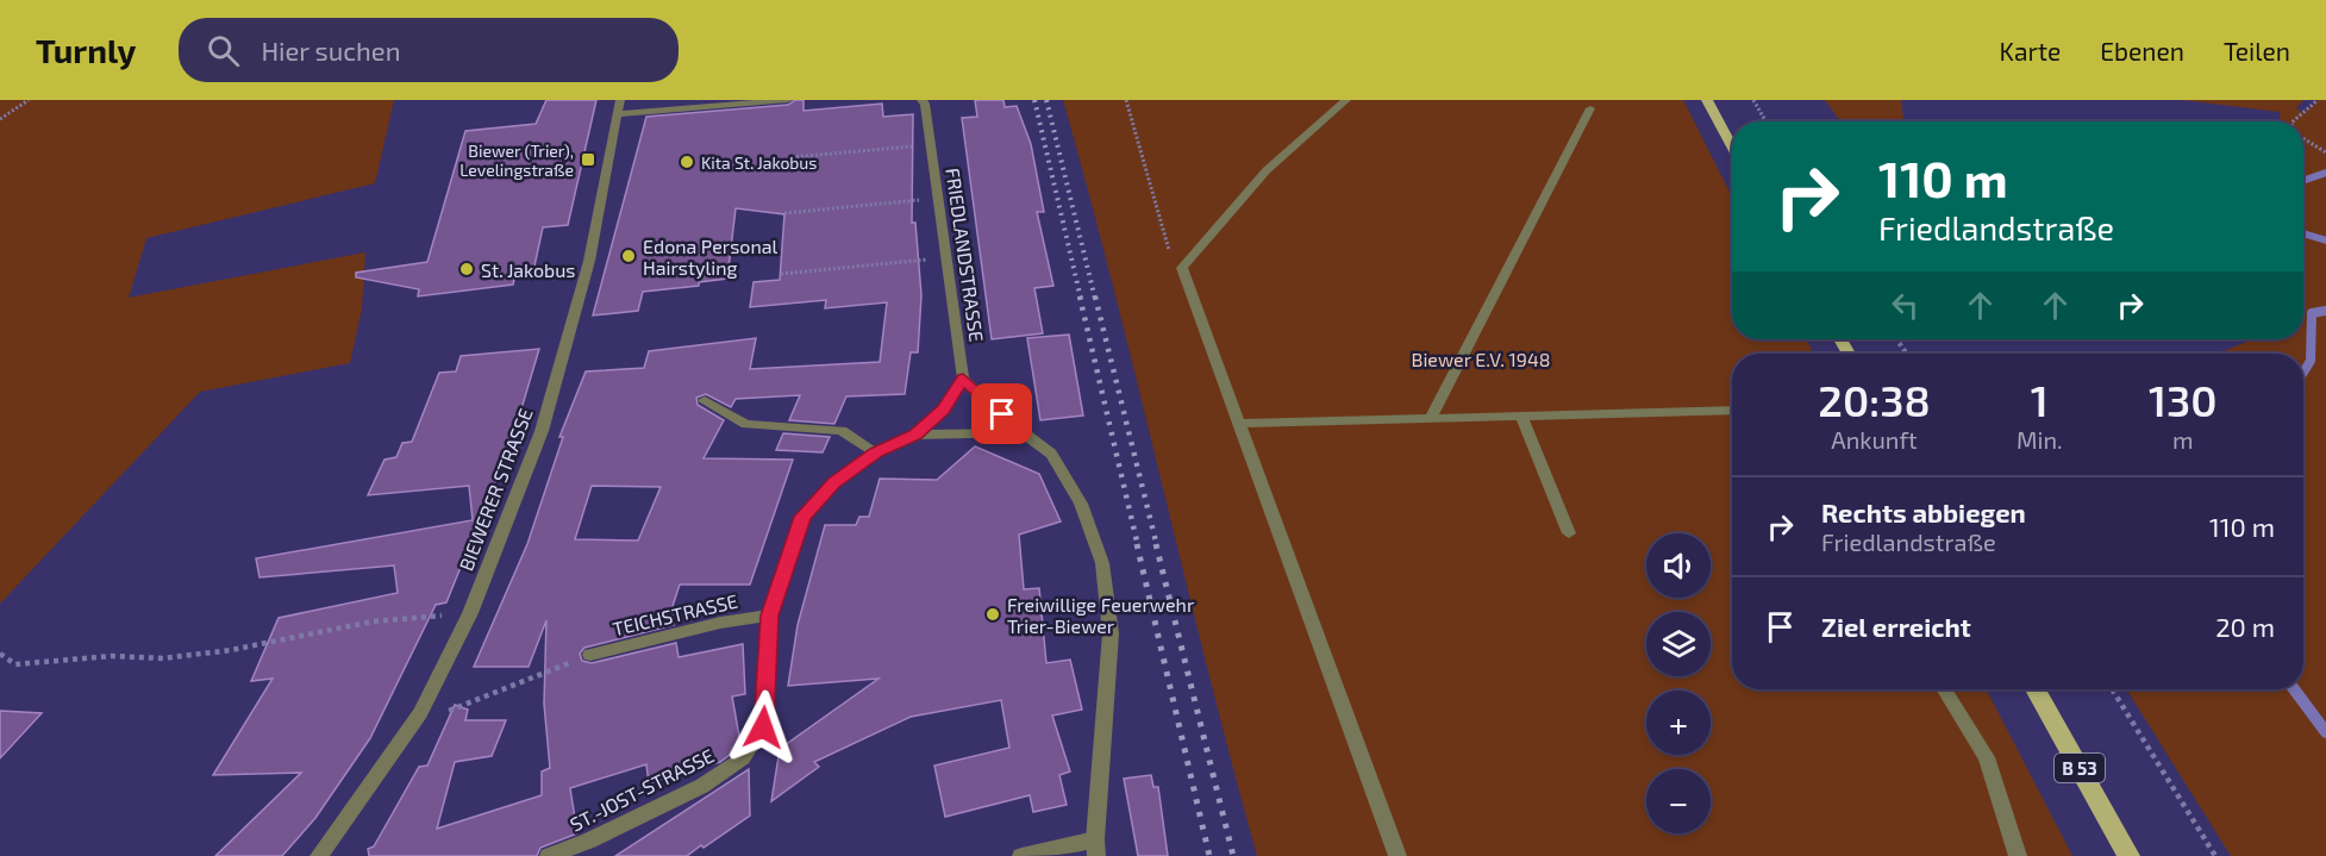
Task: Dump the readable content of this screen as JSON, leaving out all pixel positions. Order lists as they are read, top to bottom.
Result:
{
  "streets": {
    "main road": ["B 53"],
    "street": [
      "FRIEDLANDSTRASSE",
      "BIEWERER STRASSE",
      "TEICHSTRASSE",
      "ST.-JOST-STRASSE"
    ]
  },
  "crossings": [
    ["FRIEDLANDSTRASSE", "ST.-JOST-STRASSE"],
    ["TEICHSTRASSE", "ST.-JOST-STRASSE"]
  ],
  "parks": ["Biewer E.V. 1948"],
  "places": {
    "transit": ["Biewer (Trier), Levelingstraße"],
    "other": [
      "Kita St. Jakobus",
      "Edona Personal Hairstyling",
      "St. Jakobus",
      "Freiwillige Feuerwehr Trier-Biewer"
    ]
  },
  "page": {
    "header": "Turnly",
    "search": "Hier suchen",
    "nav": ["Karte", "Ebenen", "Teilen"],
    "turn": ["110 m", "Friedlandstraße"],
    "eta": [
      "20:38",
      "Ankunft",
      "1",
      "Min.",
      "130",
      "m"
    ],
    "list": [
      {
        "name": "Rechts abbiegen",
        "note": "Friedlandstraße",
        "value": "110 m"
      },
      {
        "name": "Ziel erreicht",
        "value": "20 m"
      }
    ],
    "map_buttons": ["+", "−"]
  }
}
